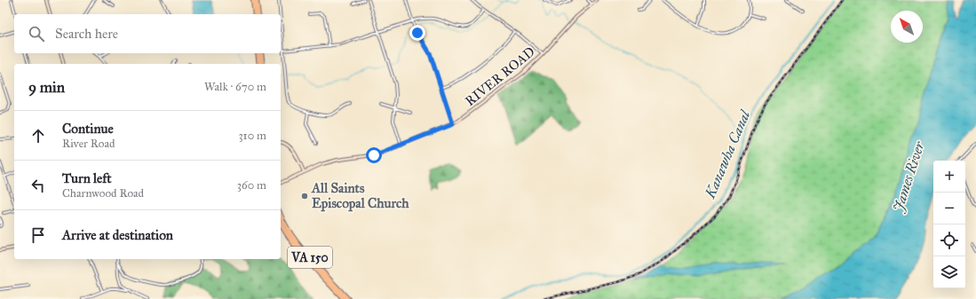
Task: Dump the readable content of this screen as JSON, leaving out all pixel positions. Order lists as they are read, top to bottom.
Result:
{
  "streets": {
    "highway": ["VA 150"],
    "main road": ["RIVER ROAD"]
  },
  "water": ["Kanawha Canal", "James River"],
  "places": ["All Saints Episcopal Church"],
  "north": "top left",
  "page": {
    "search": "Search here",
    "heading": ["9 min", "Walk · 670 m"],
    "list": [
      ["Continue", "River Road", "310 m"],
      ["Turn left", "Charnwood Road", "360 m"],
      "Arrive at destination"
    ],
    "map_buttons": ["+", "−"]
  }
}
